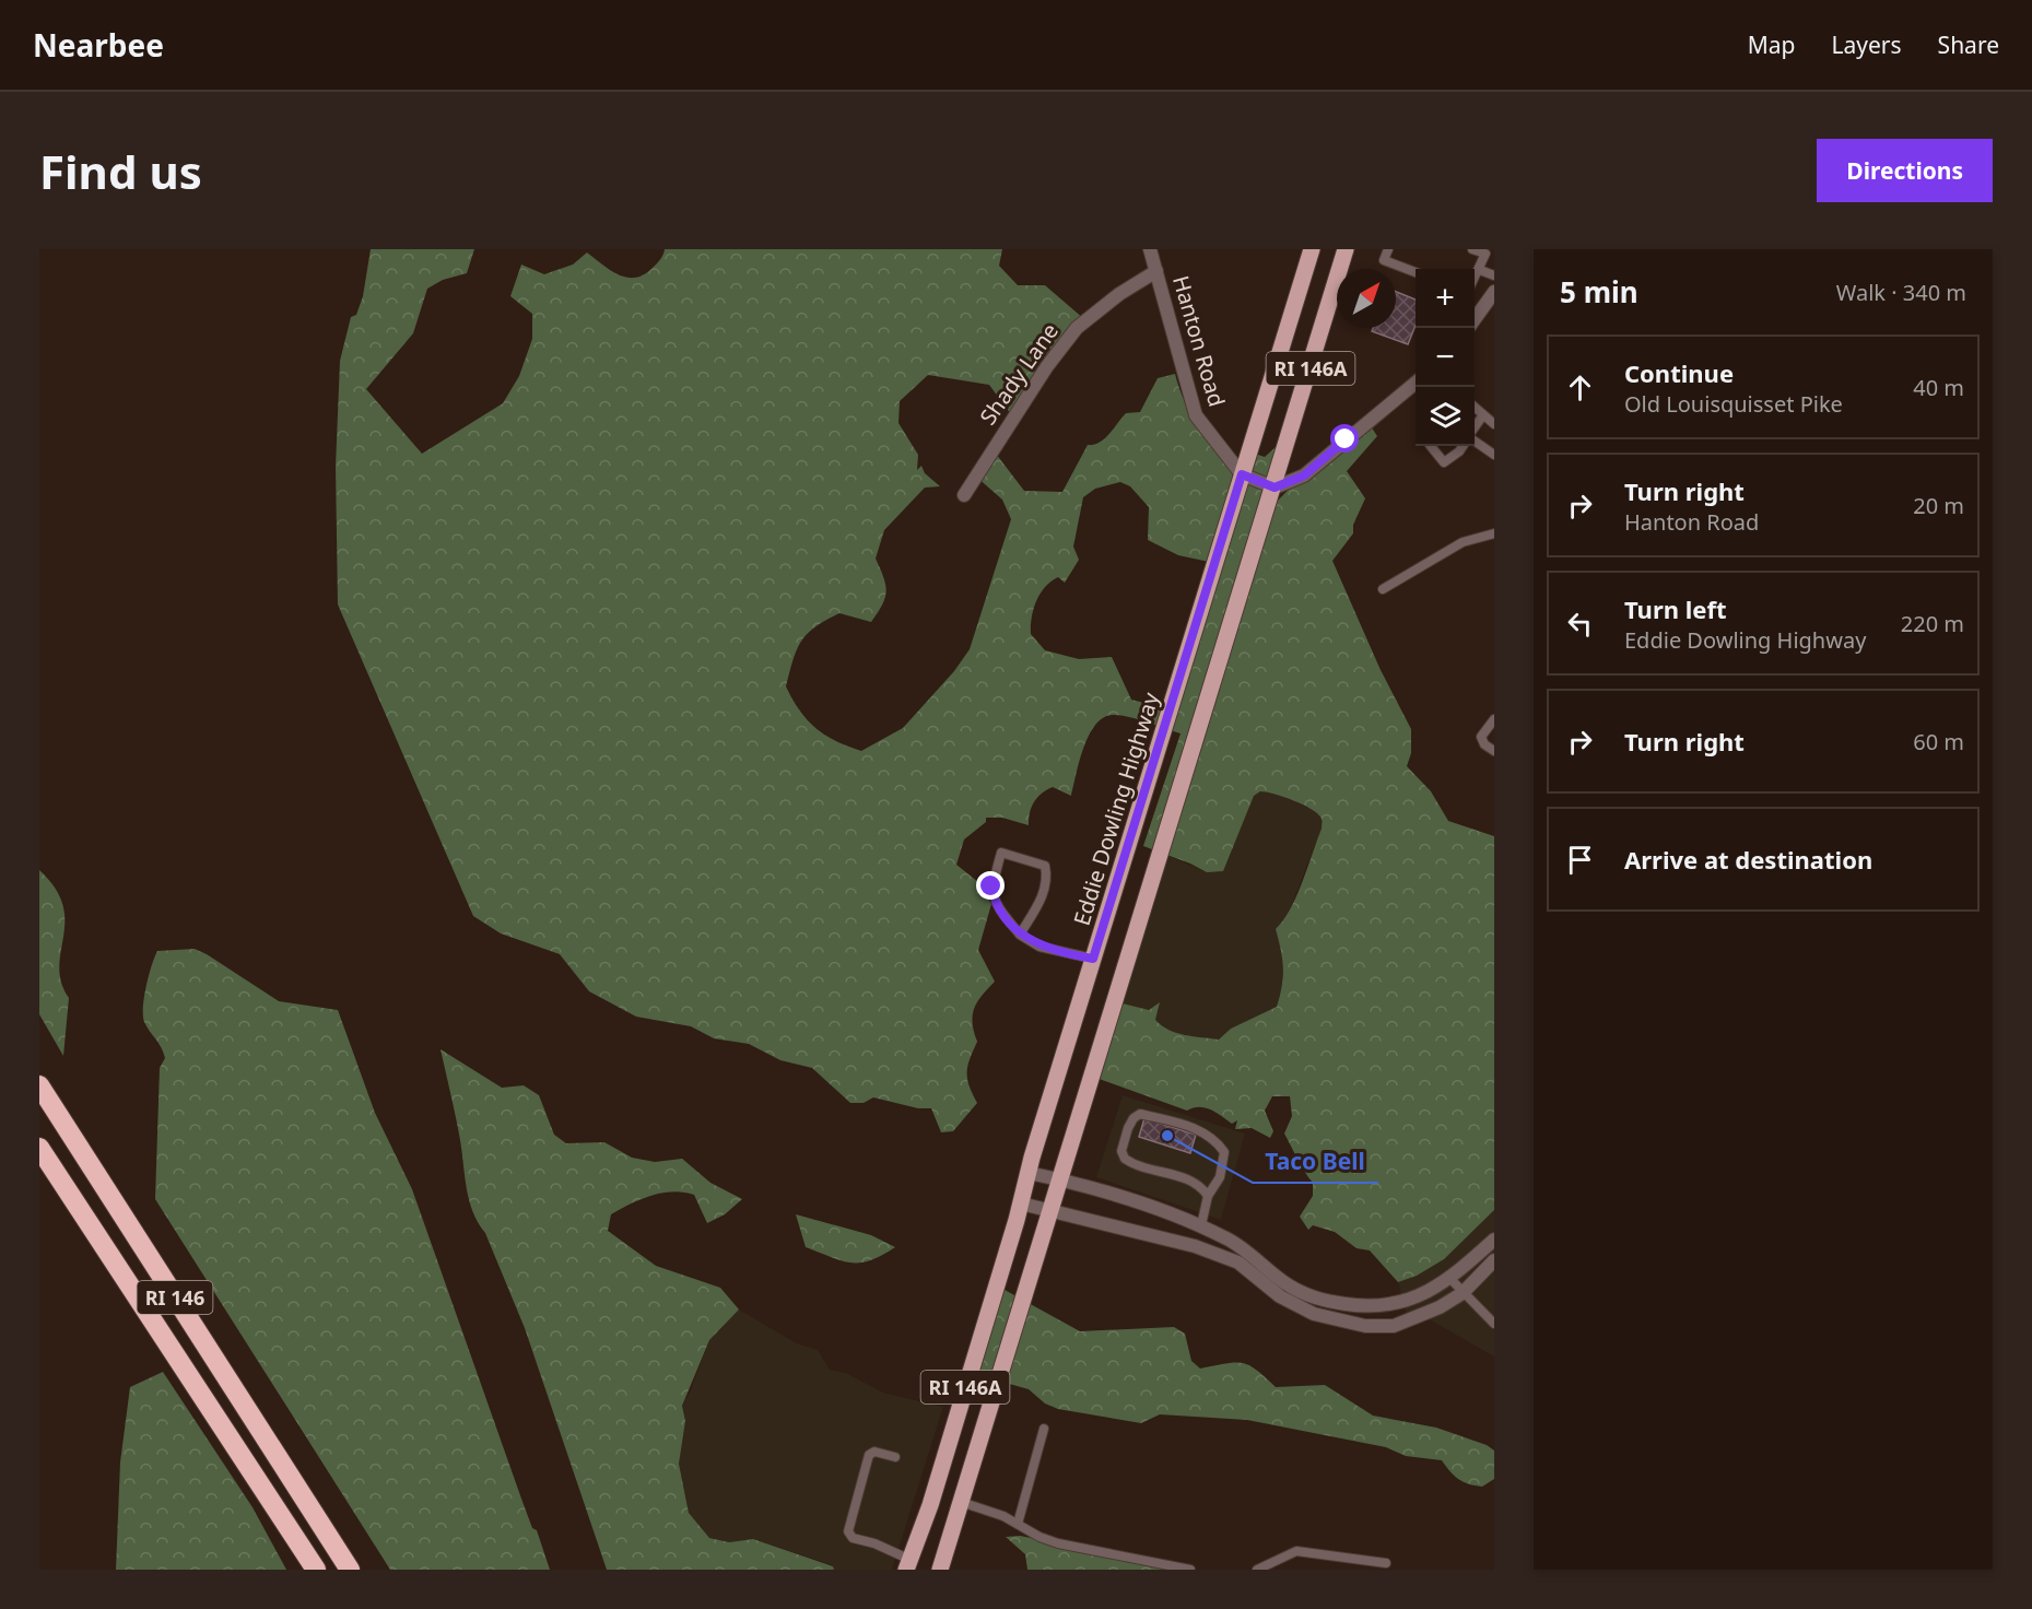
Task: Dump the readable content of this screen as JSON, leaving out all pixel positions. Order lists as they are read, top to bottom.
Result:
{
  "streets": {
    "highway": ["RI 146"],
    "main road": ["RI 146A", "Eddie Dowling Highway"],
    "street": ["Hanton Road", "Shady Lane"]
  },
  "crossings": [
    ["Hanton Road", "Shady Lane"],
    ["Hanton Road", "Eddie Dowling Highway"]
  ],
  "places": ["Taco Bell"],
  "north": "top right",
  "page": {
    "header": "Nearbee",
    "nav": ["Map", "Layers", "Share"],
    "buttons": "Directions",
    "title": "Find us",
    "heading": ["5 min", "Walk · 340 m"],
    "map_buttons": ["+", "−"],
    "list": [
      ["Continue", "Old Louisquisset Pike", "40 m"],
      ["Turn right", "Hanton Road", "20 m"],
      ["Turn left", "Eddie Dowling Highway", "220 m"],
      ["Turn right", "60 m"],
      "Arrive at destination"
    ]
  }
}
